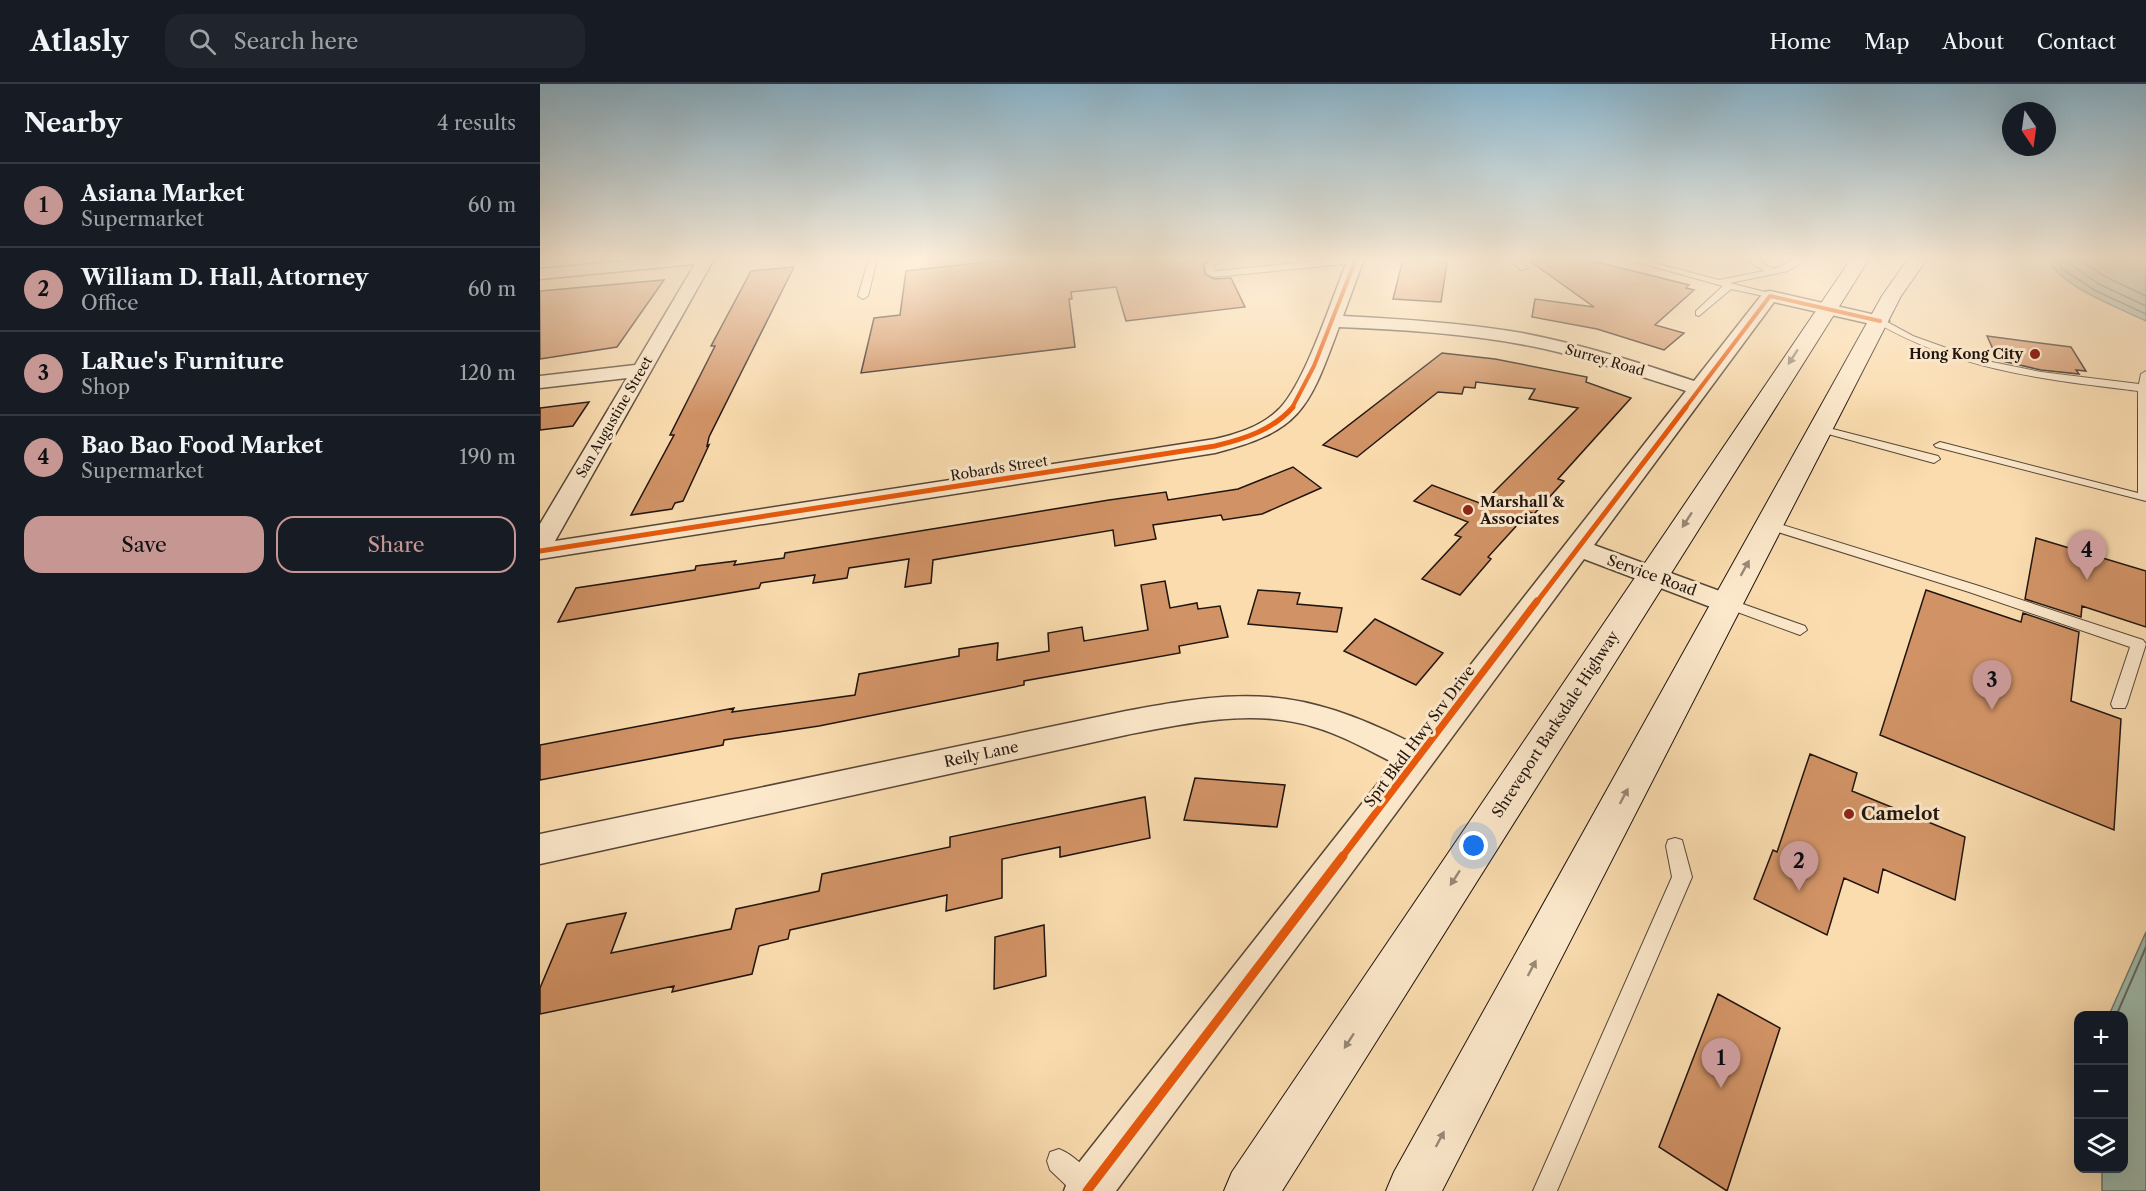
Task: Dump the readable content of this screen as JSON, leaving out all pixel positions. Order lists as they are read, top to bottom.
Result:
{
  "streets": {
    "main road": ["Shreveport Barksdale Highway"],
    "street": [
      "Surrey Road",
      "San Augustine Street",
      "Robards Street",
      "Service Road",
      "Sprt Bkdl Hwy Srv Drive",
      "Reily Lane"
    ]
  },
  "crossings": [
    ["Surrey Road", "Robards Street"],
    ["Surrey Road", "Sprt Bkdl Hwy Srv Drive"],
    ["Service Road", "Shreveport Barksdale Highway"],
    ["Service Road", "Sprt Bkdl Hwy Srv Drive"],
    ["Sprt Bkdl Hwy Srv Drive", "Reily Lane"]
  ],
  "places": ["Hong Kong City", "Marshall & Associates", "Camelot"],
  "north": "bottom",
  "page": {
    "header": "Atlasly",
    "search": "Search here",
    "nav": [
      "Home",
      "Map",
      "About",
      "Contact"
    ],
    "heading": ["Nearby", "4 results"],
    "list": [
      {
        "mark": "1",
        "name": "Asiana Market",
        "note": "Supermarket",
        "value": "60 m"
      },
      {
        "mark": "2",
        "name": "William D. Hall, Attorney",
        "note": "Office",
        "value": "60 m"
      },
      {
        "mark": "3",
        "name": "LaRue's Furniture",
        "note": "Shop",
        "value": "120 m"
      },
      {
        "mark": "4",
        "name": "Bao Bao Food Market",
        "note": "Supermarket",
        "value": "190 m"
      }
    ],
    "buttons": ["Save", "Share"],
    "pins": [
      "4",
      "3",
      "2",
      "1"
    ],
    "map_buttons": ["+", "−"]
  }
}
